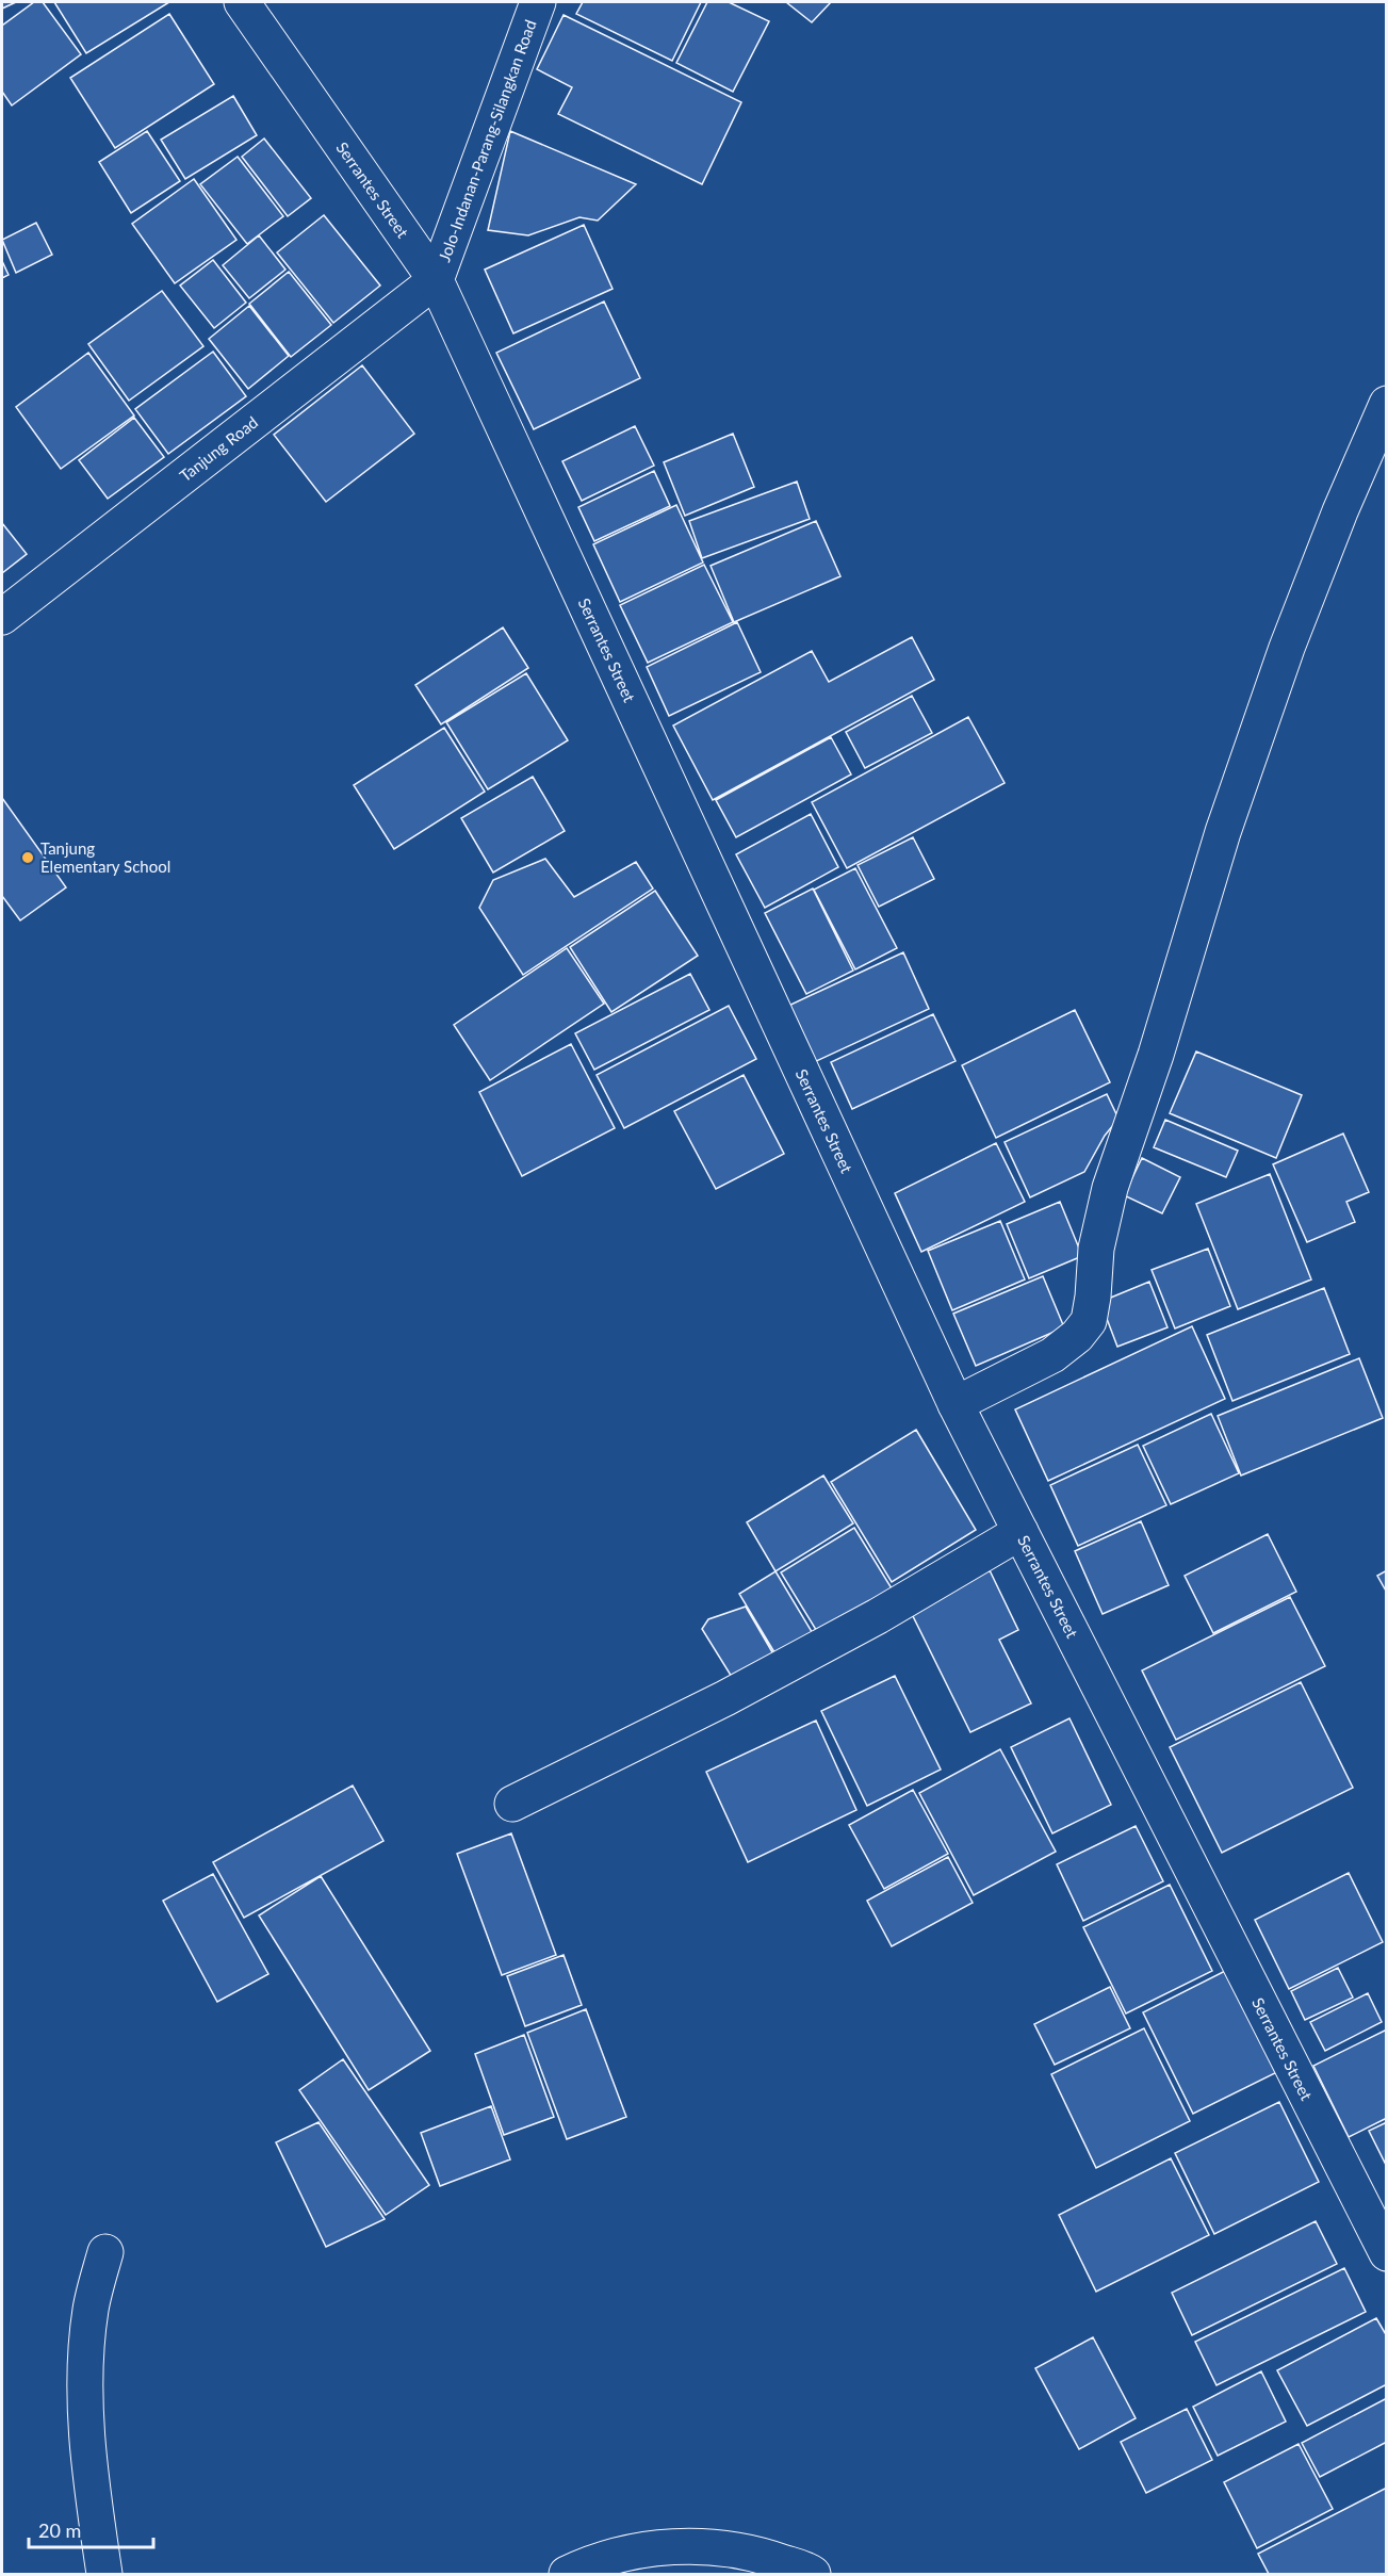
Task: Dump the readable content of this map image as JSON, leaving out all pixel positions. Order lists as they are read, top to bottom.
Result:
{
  "streets": {
    "street": ["Jolo-Indanan-Parang-Silangkan Road", "Serrantes Street", "Tanjung Road"]
  },
  "crossings": [
    ["Jolo-Indanan-Parang-Silangkan Road", "Serrantes Street"],
    ["Jolo-Indanan-Parang-Silangkan Road", "Tanjung Road"],
    ["Serrantes Street", "Tanjung Road"]
  ],
  "places": ["Tanjung Elementary School"],
  "scale_bar": "20 m"
}
